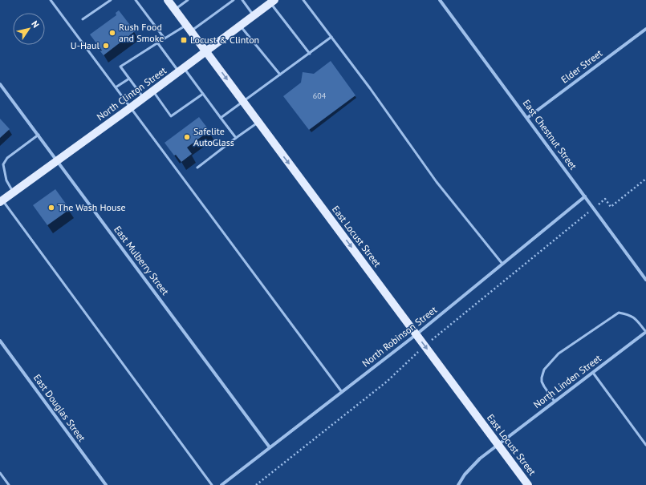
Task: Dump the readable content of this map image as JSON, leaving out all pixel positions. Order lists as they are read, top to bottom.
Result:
{
  "streets": {
    "main road": ["North Clinton Street", "East Locust Street"],
    "street": [
      "Elder Street",
      "East Chestnut Street",
      "East Mulberry Street",
      "North Robinson Street",
      "North Linden Street",
      "East Douglas Street"
    ]
  },
  "crossings": [
    ["Elder Street", "East Chestnut Street"],
    ["North Clinton Street", "East Locust Street"],
    ["North Clinton Street", "East Mulberry Street"],
    ["East Chestnut Street", "North Robinson Street"],
    ["East Locust Street", "North Robinson Street"],
    ["East Locust Street", "North Linden Street"],
    ["East Mulberry Street", "North Robinson Street"]
  ],
  "one_way": ["East Locust Street"],
  "places": {
    "other": [
      "Rush Food and Smoke",
      "U-Haul",
      "Safelite AutoGlass",
      "The Wash House"
    ],
    "transit": ["Locust & Clinton"]
  },
  "house_numbers": ["604"],
  "north": "top right"
}
